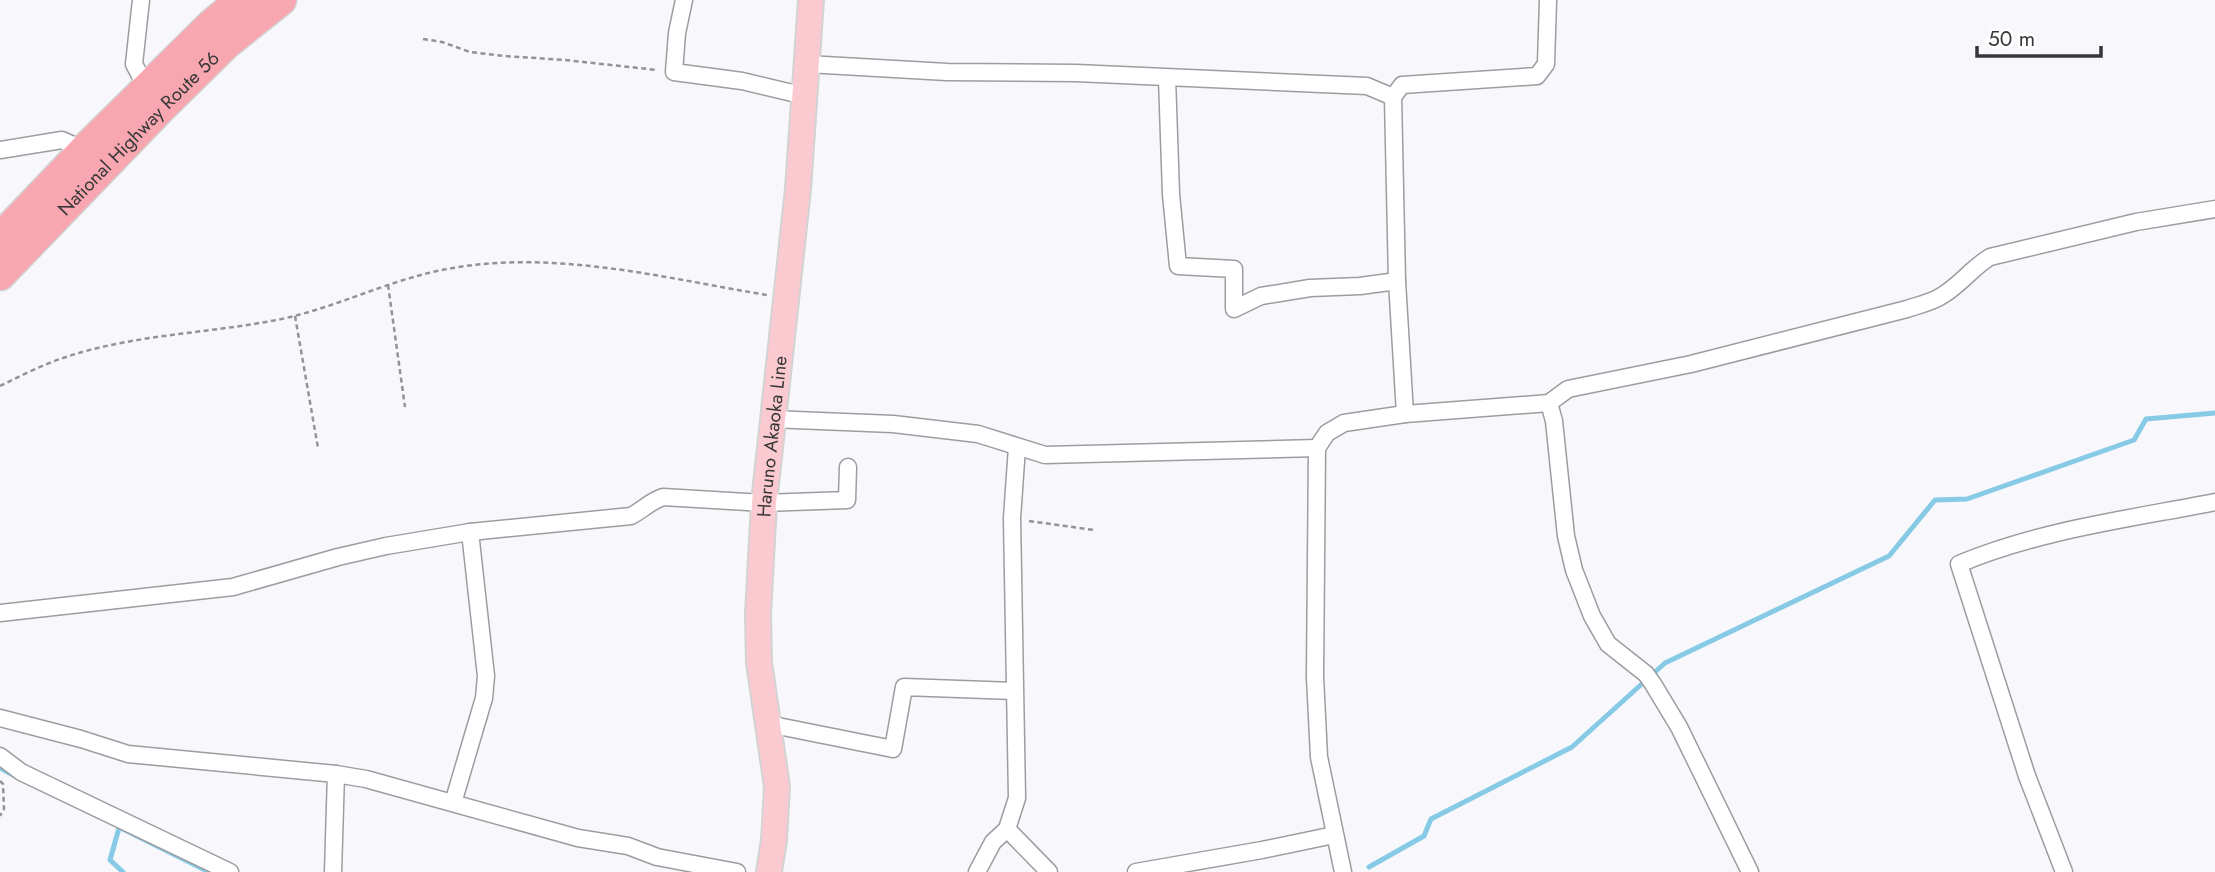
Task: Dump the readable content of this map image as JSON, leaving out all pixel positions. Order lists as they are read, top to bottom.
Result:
{
  "streets": {
    "highway": ["National Highway Route 56"],
    "main road": ["Haruno Akaoka Line"]
  },
  "scale_bar": "50 m"
}
